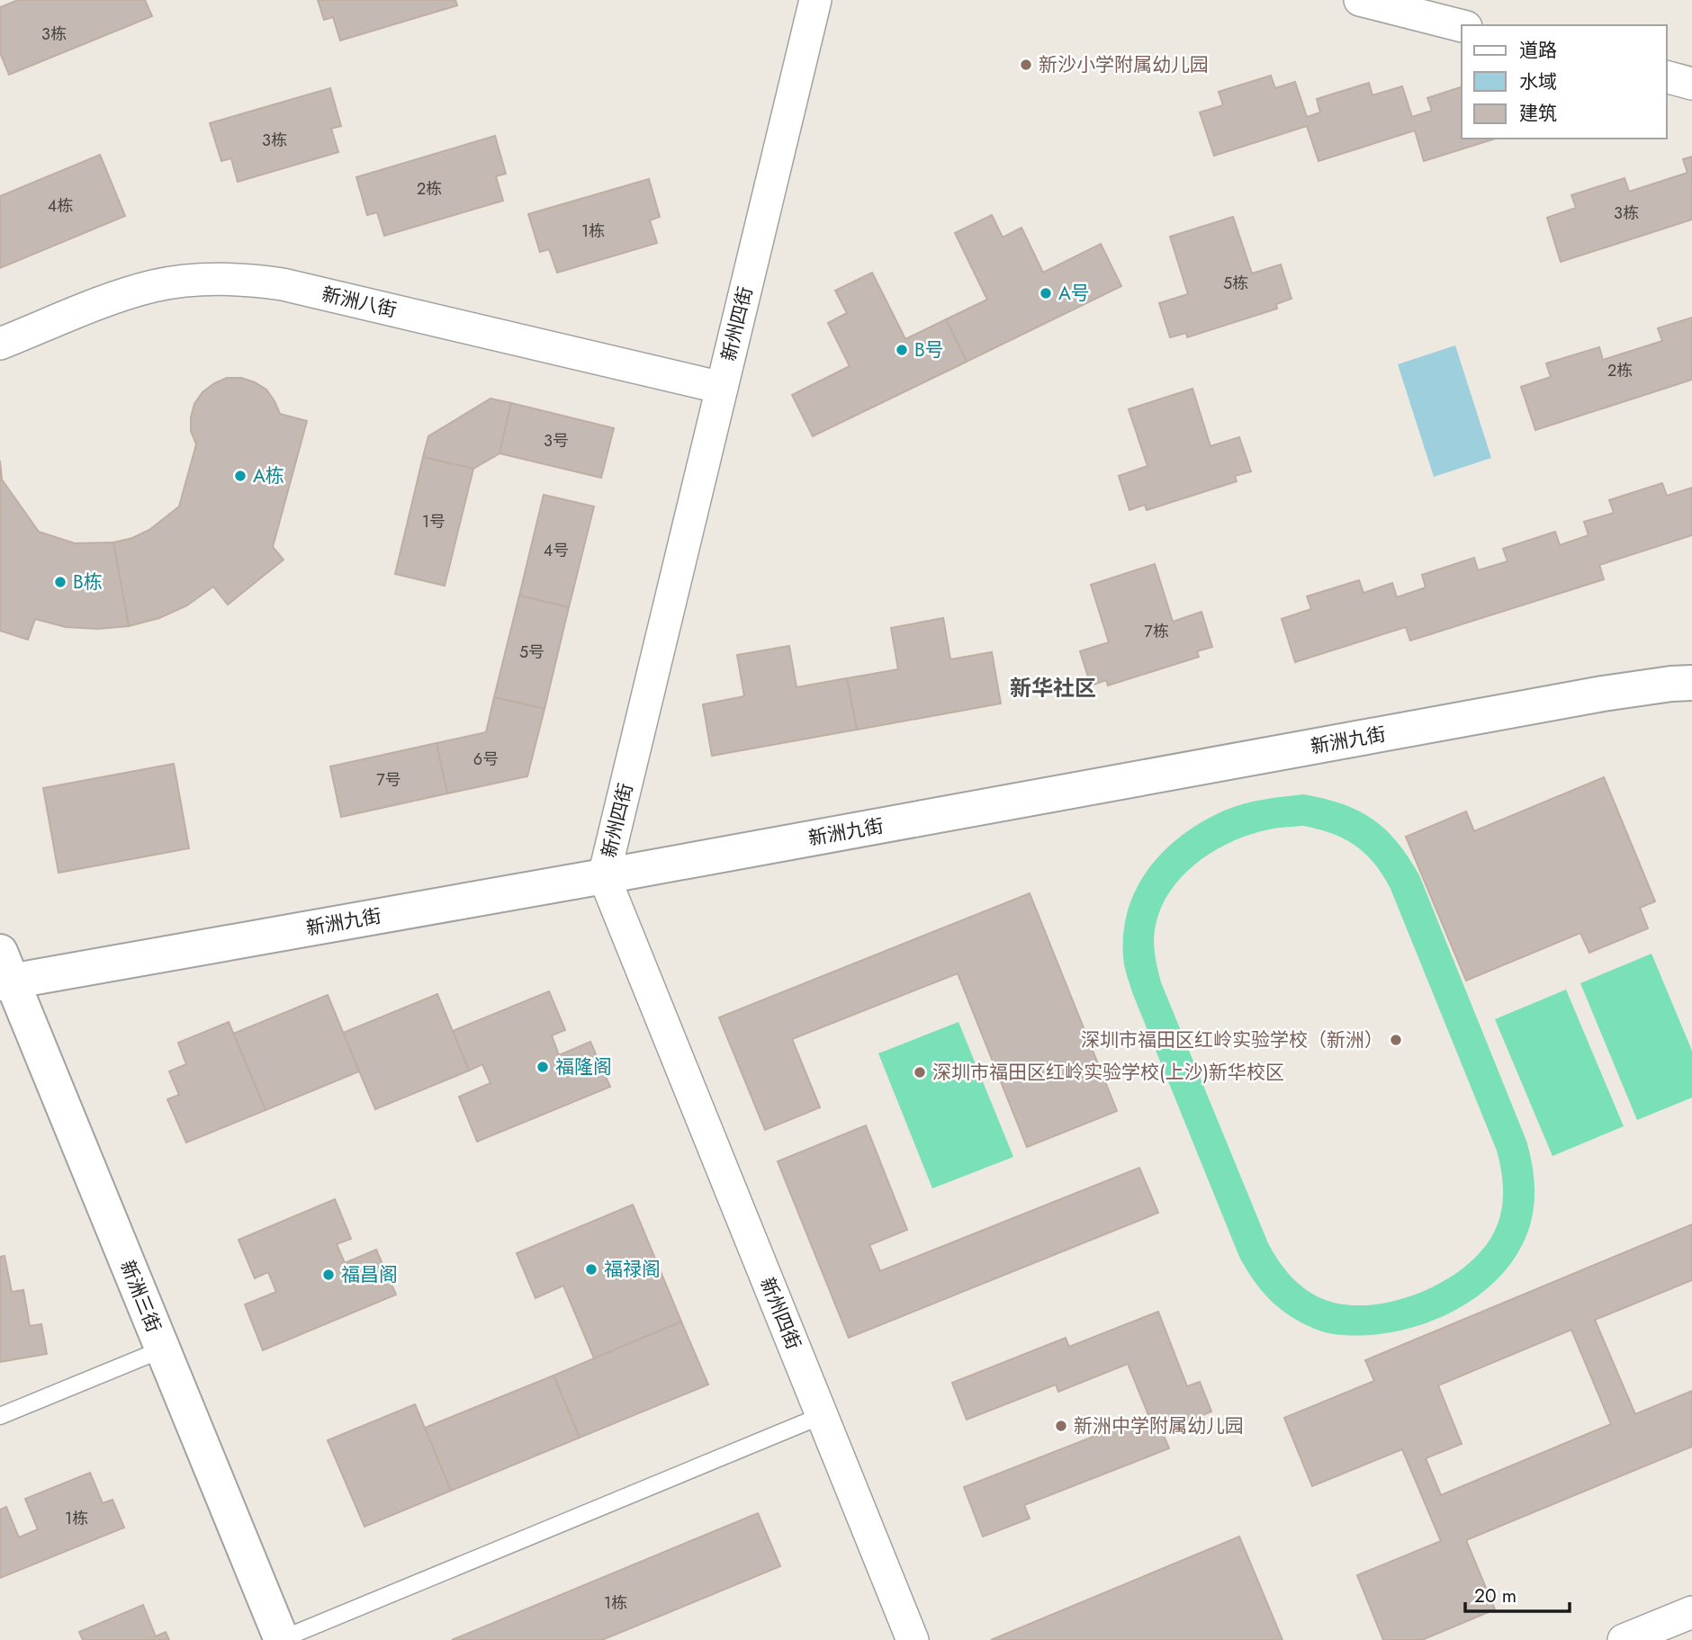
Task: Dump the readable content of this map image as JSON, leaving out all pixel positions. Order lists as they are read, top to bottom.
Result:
{
  "streets": {
    "street": [
      "新洲八街",
      "新州四街",
      "新洲九街",
      "新洲三街"
    ]
  },
  "crossings": [
    ["新洲八街", "新州四街"],
    ["新州四街", "新洲九街"],
    ["新洲九街", "新洲三街"]
  ],
  "districts": ["新华社区"],
  "places": [
    "新沙小学附属幼儿园",
    "A号",
    "B号",
    "A栋",
    "B栋",
    "深圳市福田区红岭实验学校（新洲）",
    "福隆阁",
    "深圳市福田区红岭实验学校(上沙)新华校区",
    "福禄阁",
    "福昌阁",
    "新洲中学附属幼儿园"
  ],
  "house_numbers": [
    "3栋",
    "3栋",
    "2栋",
    "4栋",
    "3栋",
    "1栋",
    "5栋",
    "2栋",
    "3号",
    "1号",
    "4号",
    "7栋",
    "5号",
    "6号",
    "7号",
    "1栋",
    "1栋"
  ],
  "legend": ["道路", "水域", "建筑"],
  "scale_bar": "20 m"
}
